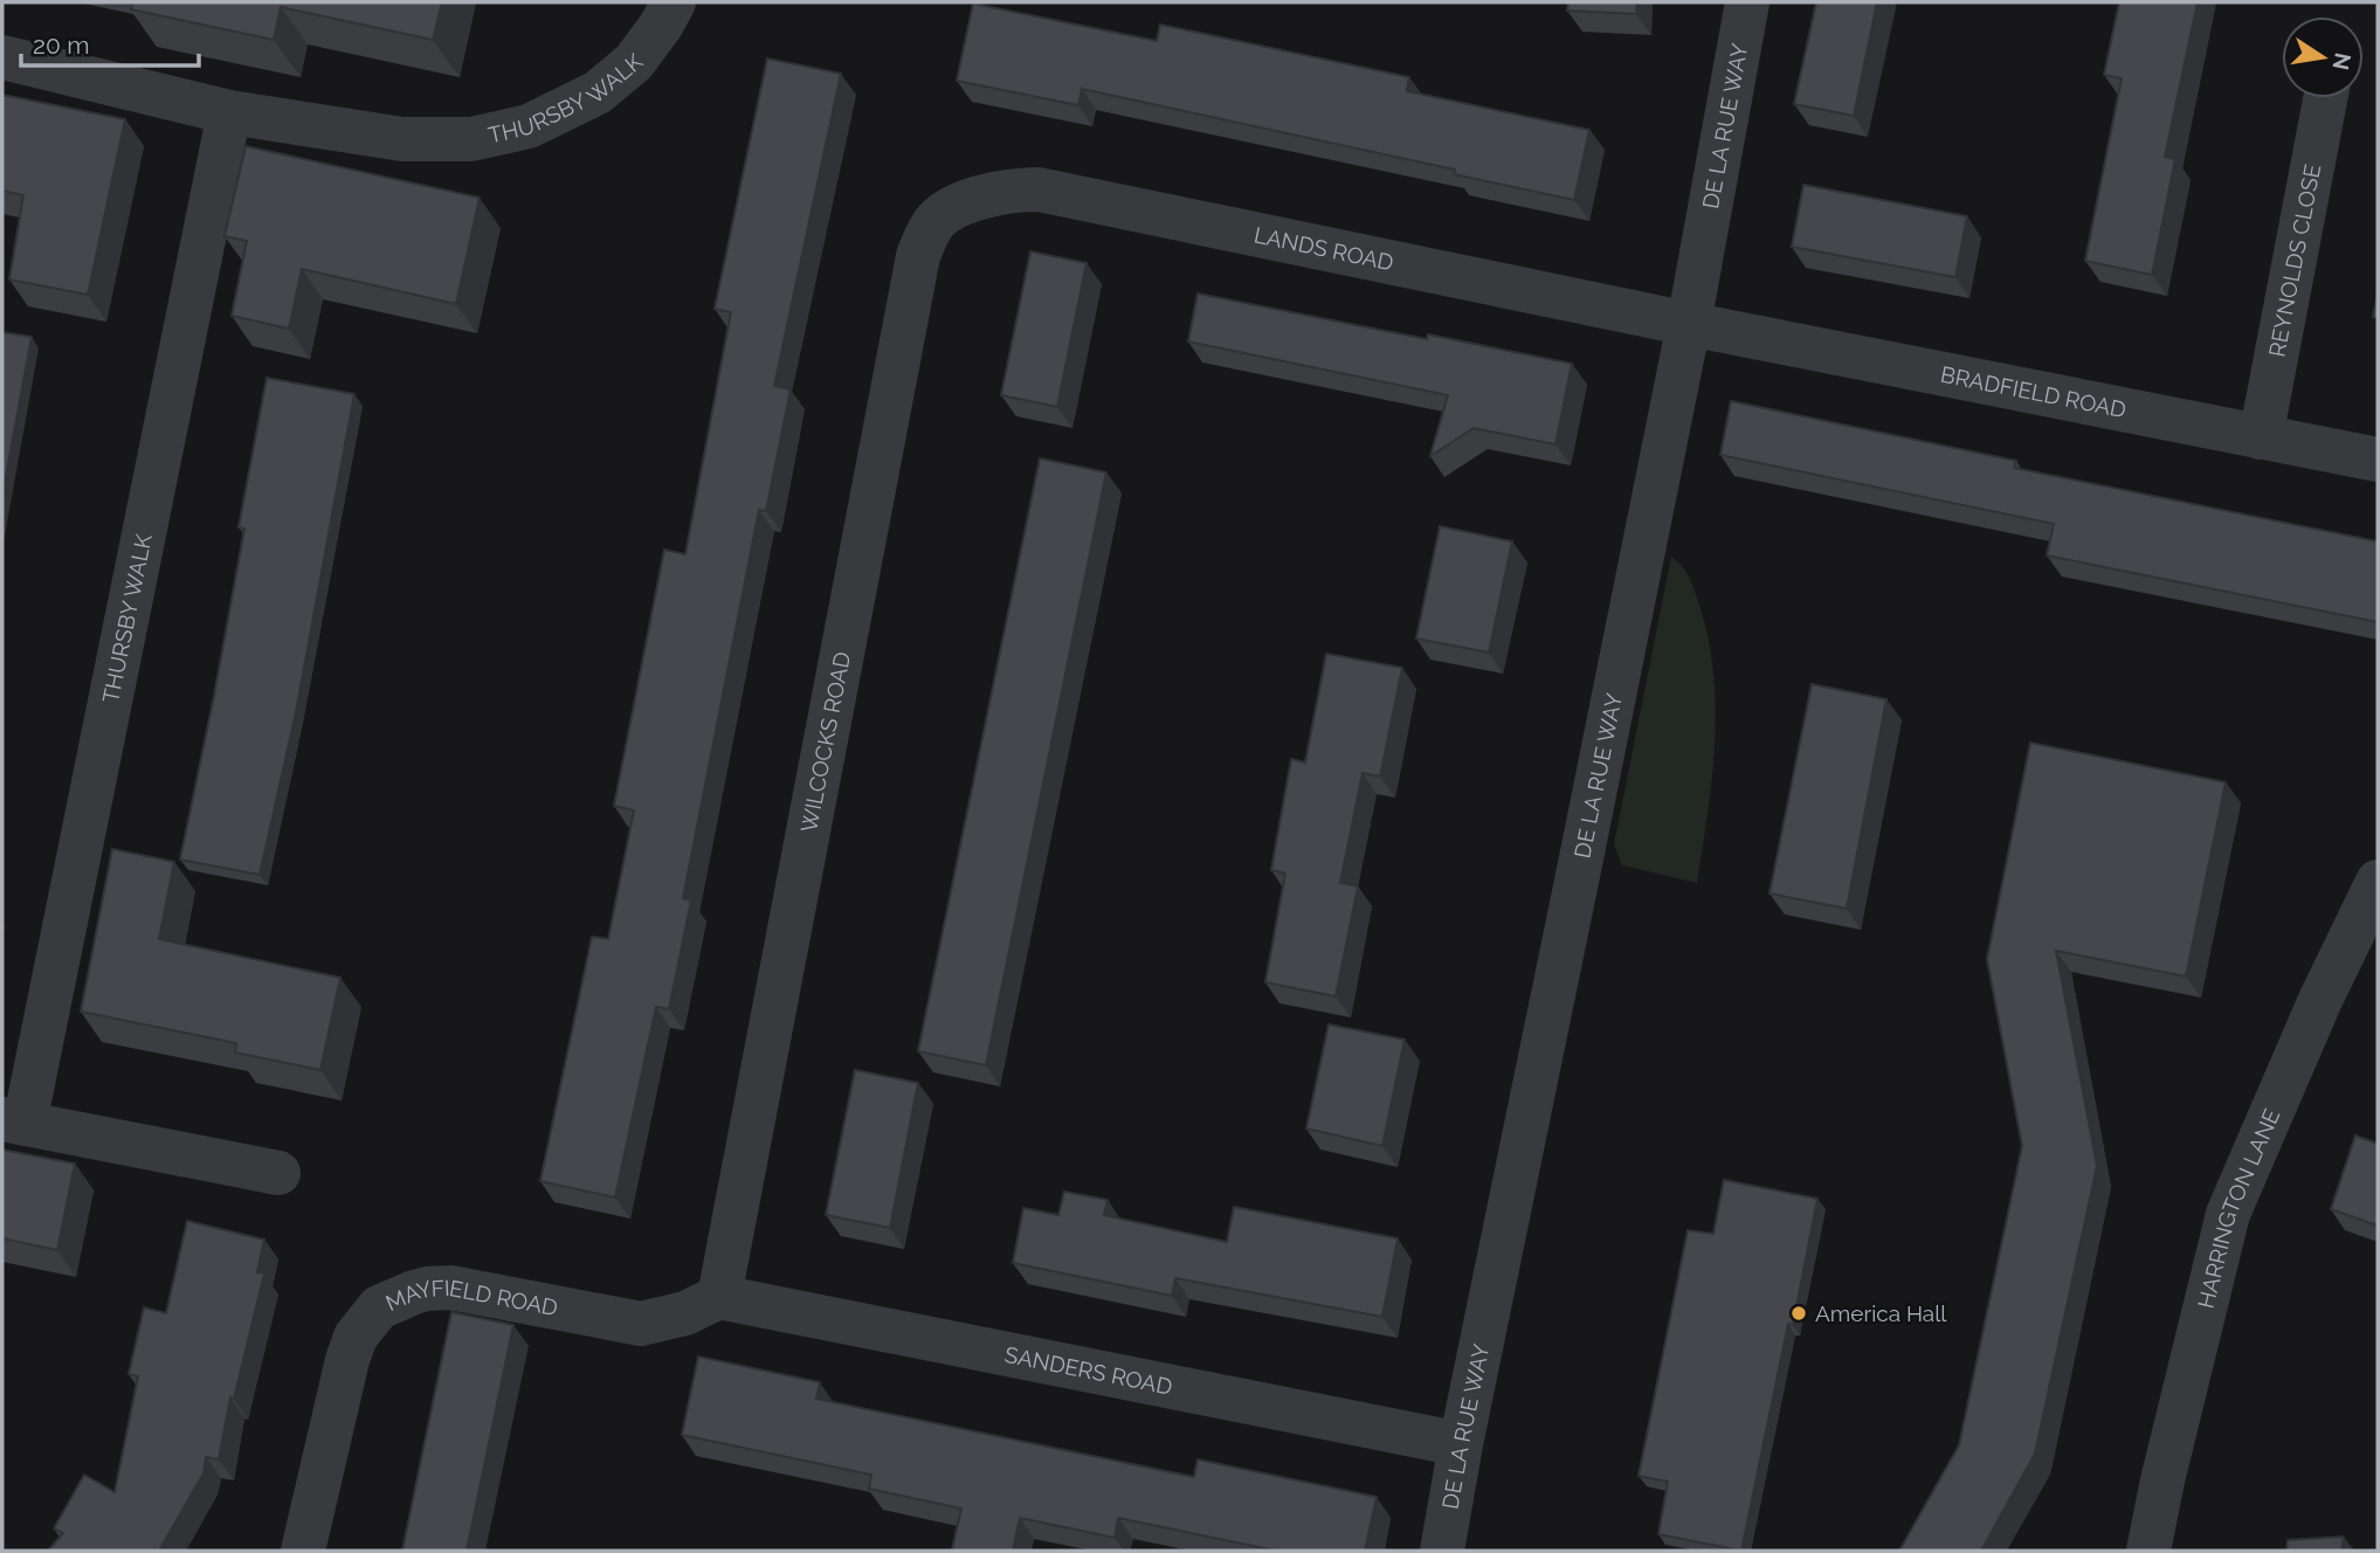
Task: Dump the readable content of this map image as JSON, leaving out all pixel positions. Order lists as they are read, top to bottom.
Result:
{
  "streets": {
    "street": [
      "THURSBY WALK",
      "DE LA RUE WAY",
      "LANDS ROAD",
      "REYNOLDS CLOSE",
      "BRADFIELD ROAD",
      "WILCOCKS ROAD",
      "HARRINGTON LANE",
      "MAYFIELD ROAD",
      "SANDERS ROAD"
    ]
  },
  "crossings": [
    ["DE LA RUE WAY", "LANDS ROAD"],
    ["DE LA RUE WAY", "BRADFIELD ROAD"],
    ["DE LA RUE WAY", "SANDERS ROAD"],
    ["LANDS ROAD", "BRADFIELD ROAD"],
    ["LANDS ROAD", "WILCOCKS ROAD"],
    ["REYNOLDS CLOSE", "BRADFIELD ROAD"],
    ["WILCOCKS ROAD", "MAYFIELD ROAD"],
    ["WILCOCKS ROAD", "SANDERS ROAD"],
    ["MAYFIELD ROAD", "SANDERS ROAD"]
  ],
  "places": ["America Hall"],
  "scale_bar": "20 m",
  "north": "right"
}
